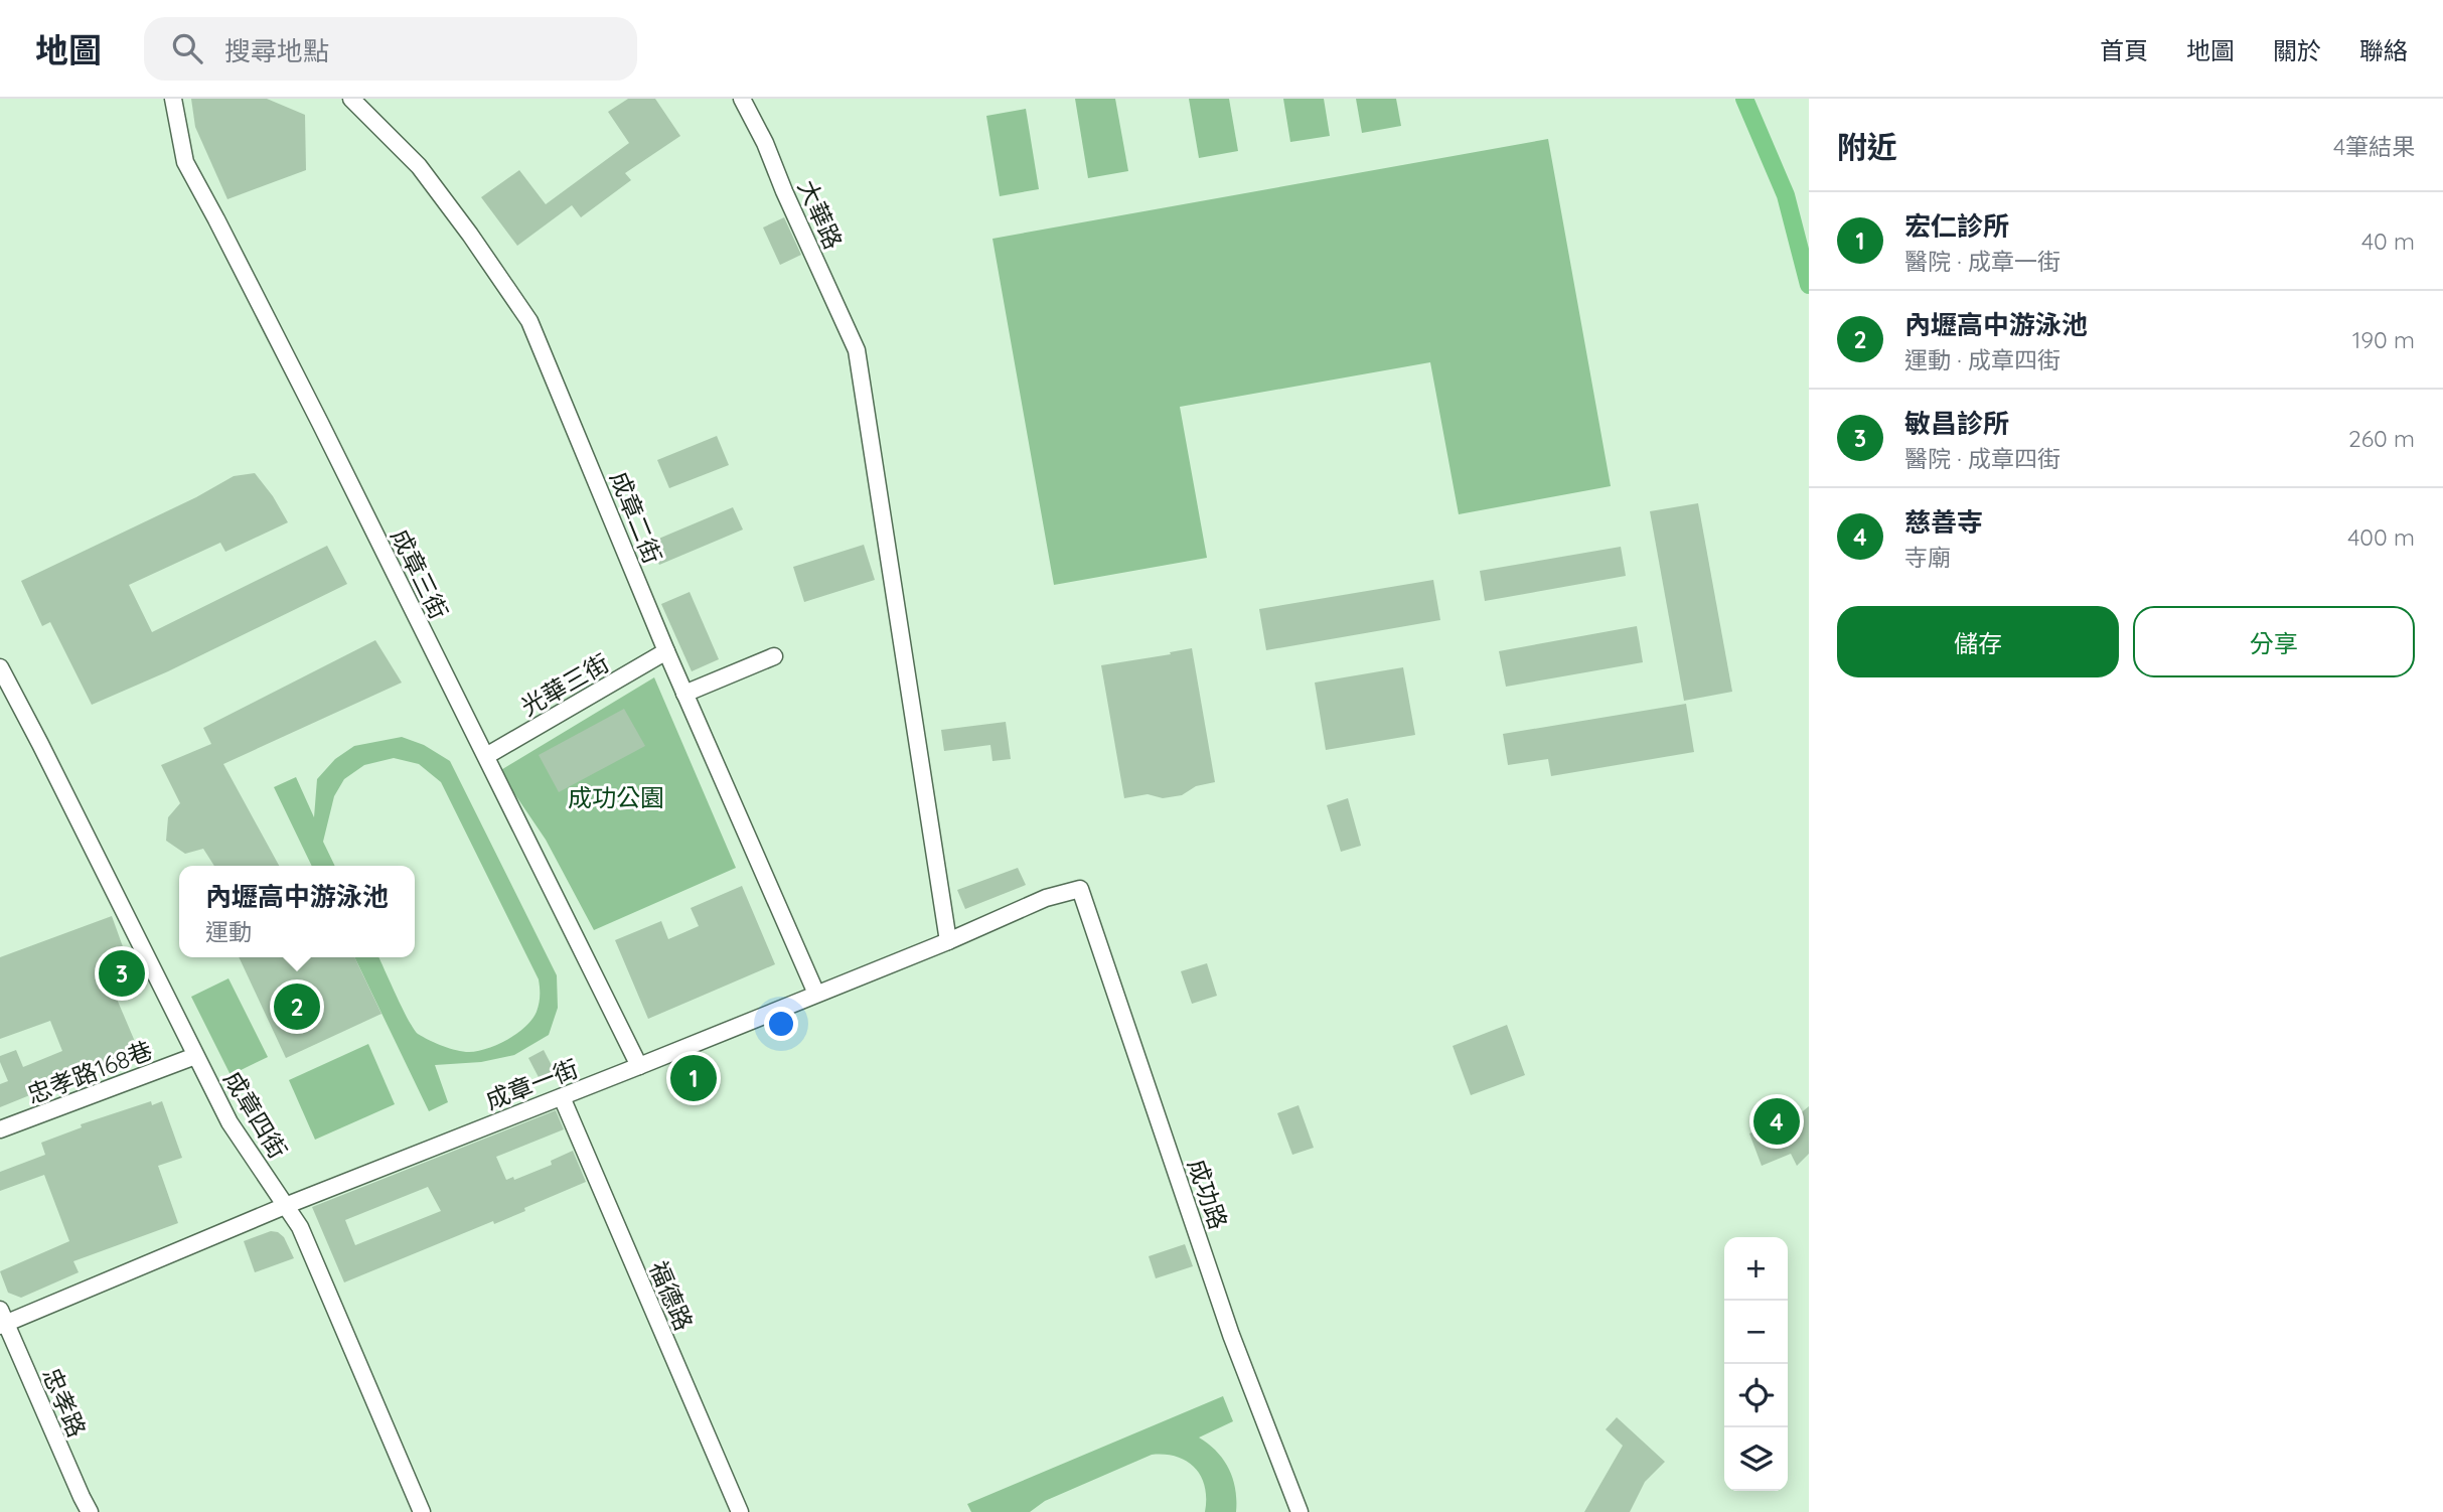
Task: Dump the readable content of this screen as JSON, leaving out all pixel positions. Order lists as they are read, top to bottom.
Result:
{
  "streets": {
    "street": [
      "大華路",
      "成章二街",
      "成章三街",
      "光華三街",
      "忠孝路168巷",
      "成章一街",
      "成章四街",
      "成功路",
      "福德路",
      "忠孝路"
    ]
  },
  "crossings": [
    ["大華路", "成章一街"],
    ["成章二街", "光華三街"],
    ["成章二街", "成章一街"],
    ["成章三街", "光華三街"],
    ["成章三街", "成章一街"],
    ["忠孝路168巷", "成章四街"],
    ["成章一街", "成章四街"],
    ["成章一街", "成功路"],
    ["成章一街", "福德路"],
    ["成章一街", "忠孝路"]
  ],
  "parks": ["成功公園"],
  "page": {
    "header": "地圖",
    "search": "搜尋地點",
    "nav": [
      "首頁",
      "地圖",
      "關於",
      "聯絡"
    ],
    "heading": ["附近", "4筆結果"],
    "list": [
      {
        "mark": "1",
        "name": "宏仁診所",
        "note": "醫院 · 成章一街",
        "value": "40 m"
      },
      {
        "mark": "2",
        "name": "內壢高中游泳池",
        "note": "運動 · 成章四街",
        "value": "190 m"
      },
      {
        "mark": "3",
        "name": "敏昌診所",
        "note": "醫院 · 成章四街",
        "value": "260 m"
      },
      {
        "mark": "4",
        "name": "慈善寺",
        "note": "寺廟",
        "value": "400 m"
      }
    ],
    "buttons": ["儲存", "分享"],
    "popup": ["內壢高中游泳池", "運動"],
    "pins": [
      "3",
      "2",
      "1",
      "4"
    ],
    "map_buttons": ["+", "−"]
  }
}
